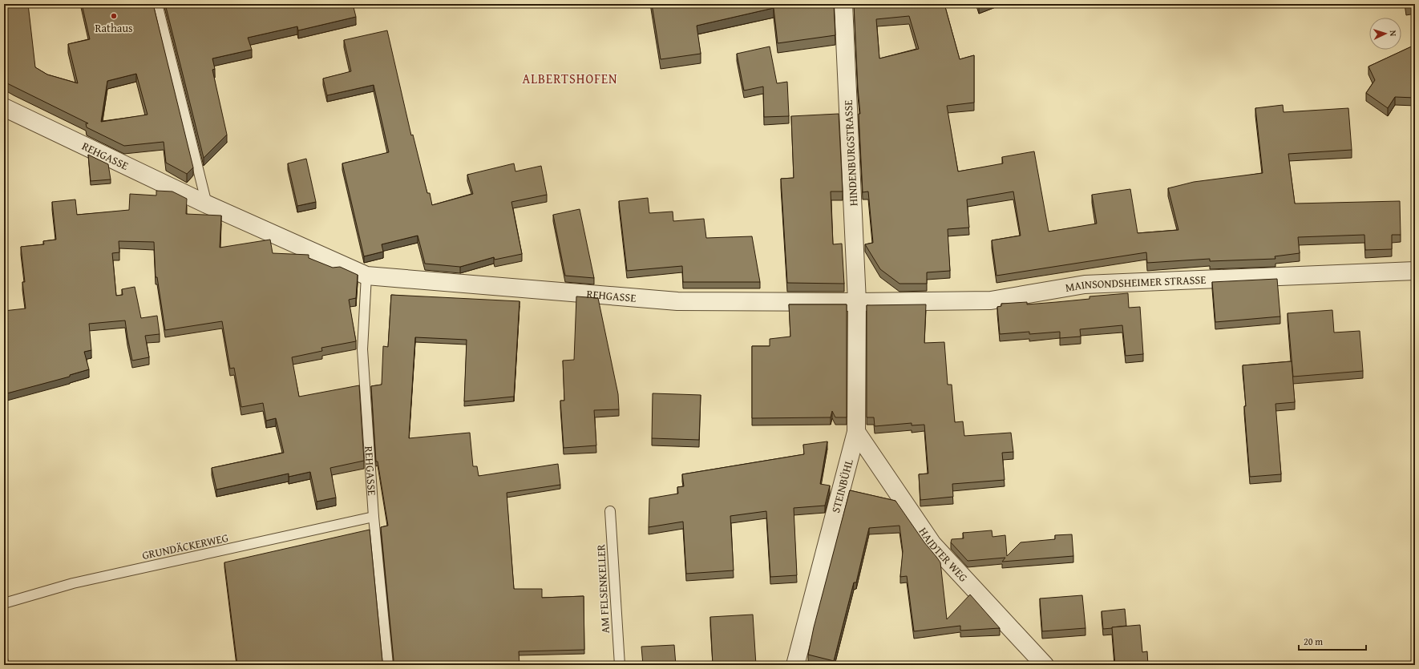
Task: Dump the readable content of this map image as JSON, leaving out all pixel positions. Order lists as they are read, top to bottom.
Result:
{
  "streets": {
    "street": [
      "HINDENBURGSTRASSE",
      "REHGASSE",
      "MAINSONDSHEIMER STRASSE",
      "STEINBÜHL",
      "HAIDTER WEG"
    ],
    "lane": ["GRUNDÄCKERWEG", "AM FELSENKELLER"]
  },
  "crossings": [
    ["HINDENBURGSTRASSE", "REHGASSE"],
    ["HINDENBURGSTRASSE", "MAINSONDSHEIMER STRASSE"],
    ["HINDENBURGSTRASSE", "STEINBÜHL"],
    ["REHGASSE", "MAINSONDSHEIMER STRASSE"],
    ["REHGASSE", "STEINBÜHL"],
    ["REHGASSE", "GRUNDÄCKERWEG"],
    ["MAINSONDSHEIMER STRASSE", "STEINBÜHL"],
    ["STEINBÜHL", "HAIDTER WEG"]
  ],
  "districts": ["ALBERTSHOFEN"],
  "places": ["Rathaus"],
  "scale_bar": "20 m",
  "north": "right"
}
